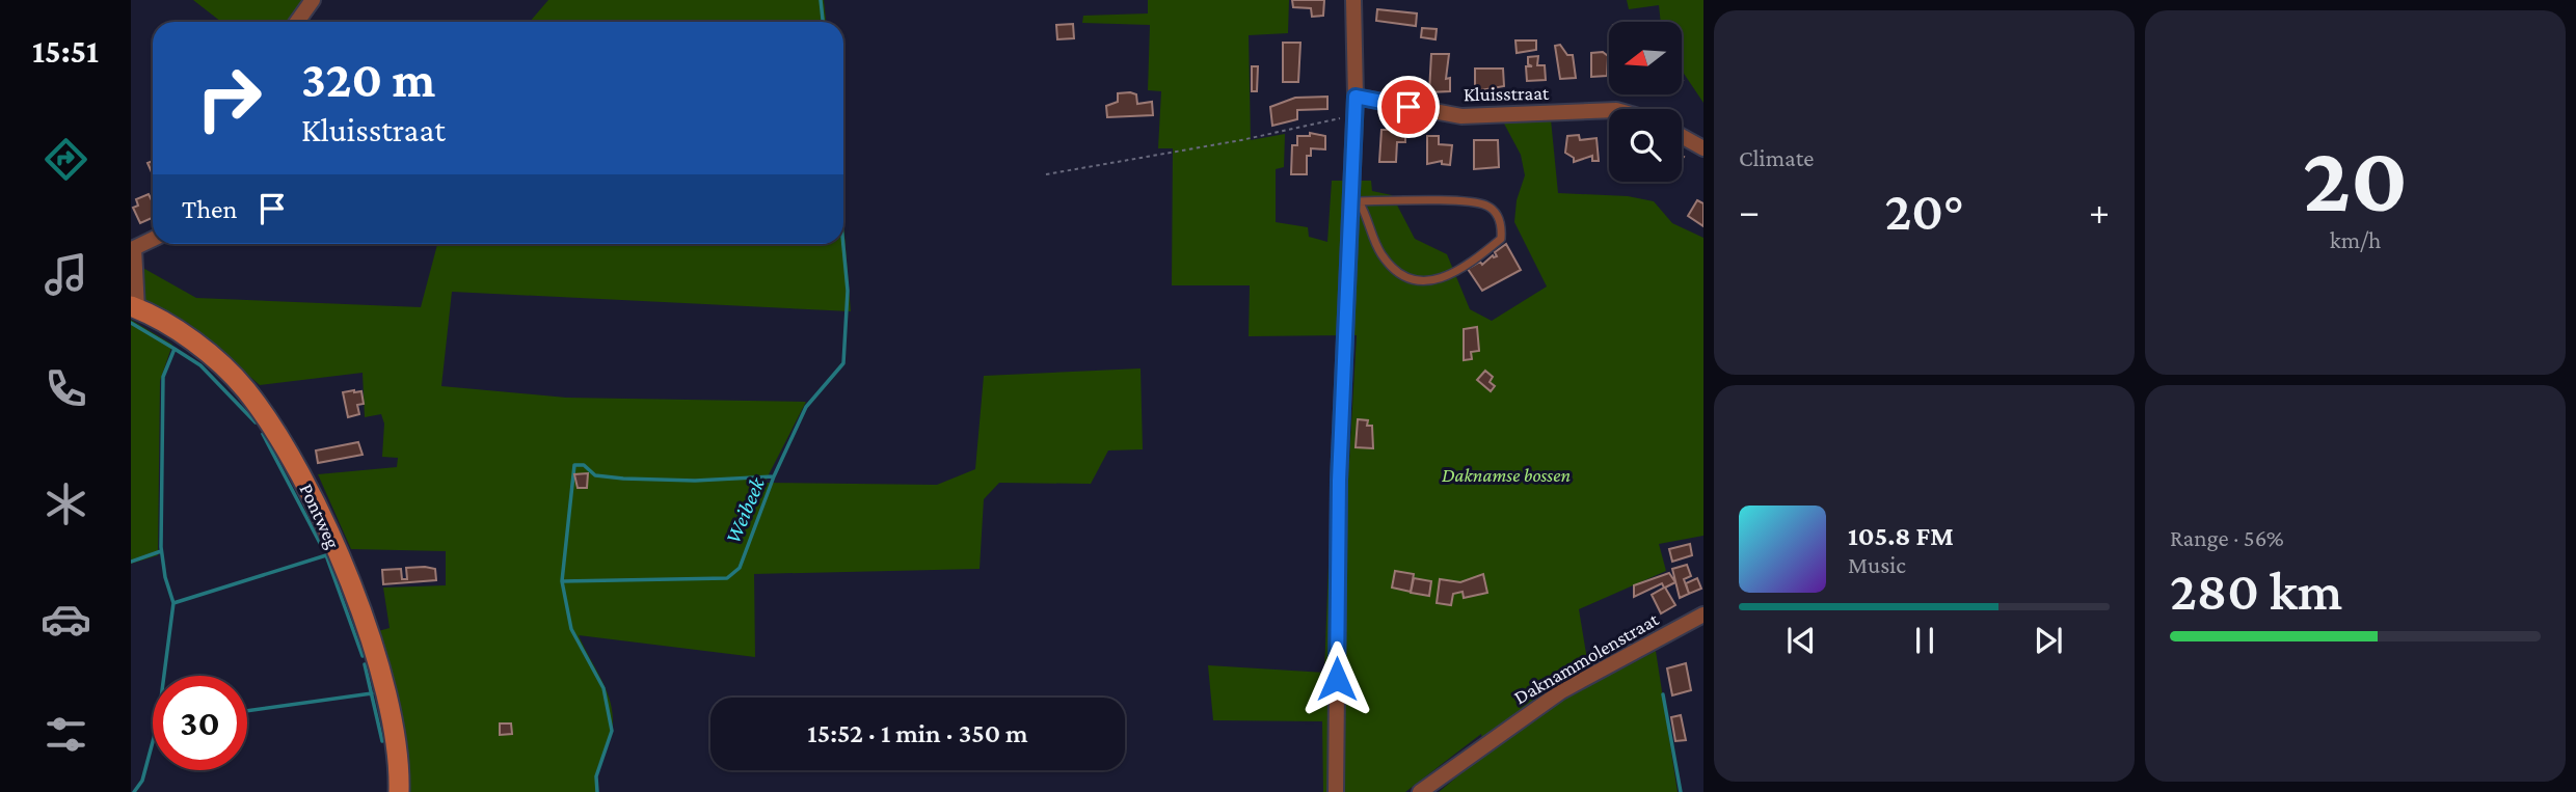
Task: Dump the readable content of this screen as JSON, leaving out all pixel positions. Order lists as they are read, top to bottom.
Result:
{
  "streets": {
    "street": ["Kluisstraat", "Pontweg", "Daknammolenstraat"]
  },
  "water": ["Weibeek"],
  "parks": ["Daknamse bossen"],
  "north": "left",
  "page": {
    "tabs": "15:51",
    "tile": [
      "Climate",
      ["20", "km/h"],
      ["Range · 56%", "280 km"]
    ],
    "turn": ["320 m", "Kluisstraat"],
    "then": "Then",
    "heat": ["−", "20°", "+"],
    "song": ["105.8 FM", "Music"],
    "limit": "30",
    "trip": "15:52 · 1 min · 350 m"
  }
}
